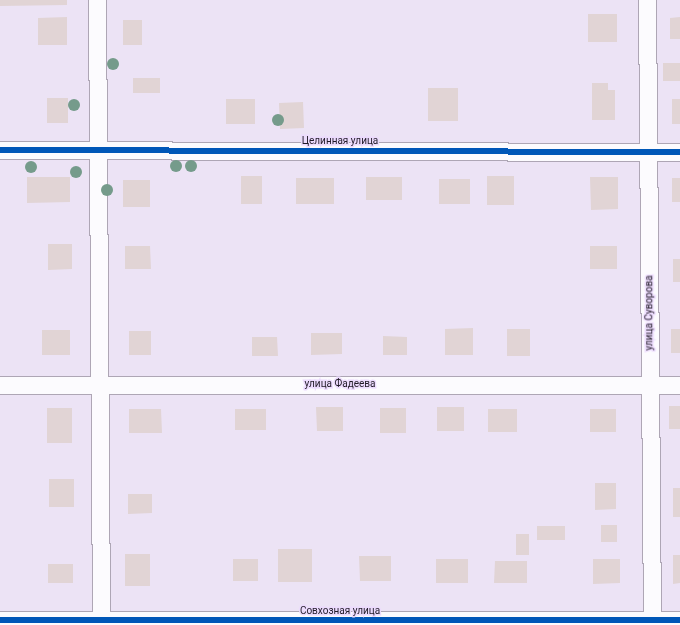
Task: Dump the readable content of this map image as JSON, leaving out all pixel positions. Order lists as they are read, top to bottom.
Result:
{
  "streets": {
    "street": [
      "Целинная улица",
      "улица Суворова",
      "улица Фадеева",
      "Совхозная улица"
    ]
  },
  "crossings": [
    ["Целинная улица", "улица Суворова"],
    ["улица Суворова", "улица Фадеева"],
    ["улица Суворова", "Совхозная улица"]
  ]
}
